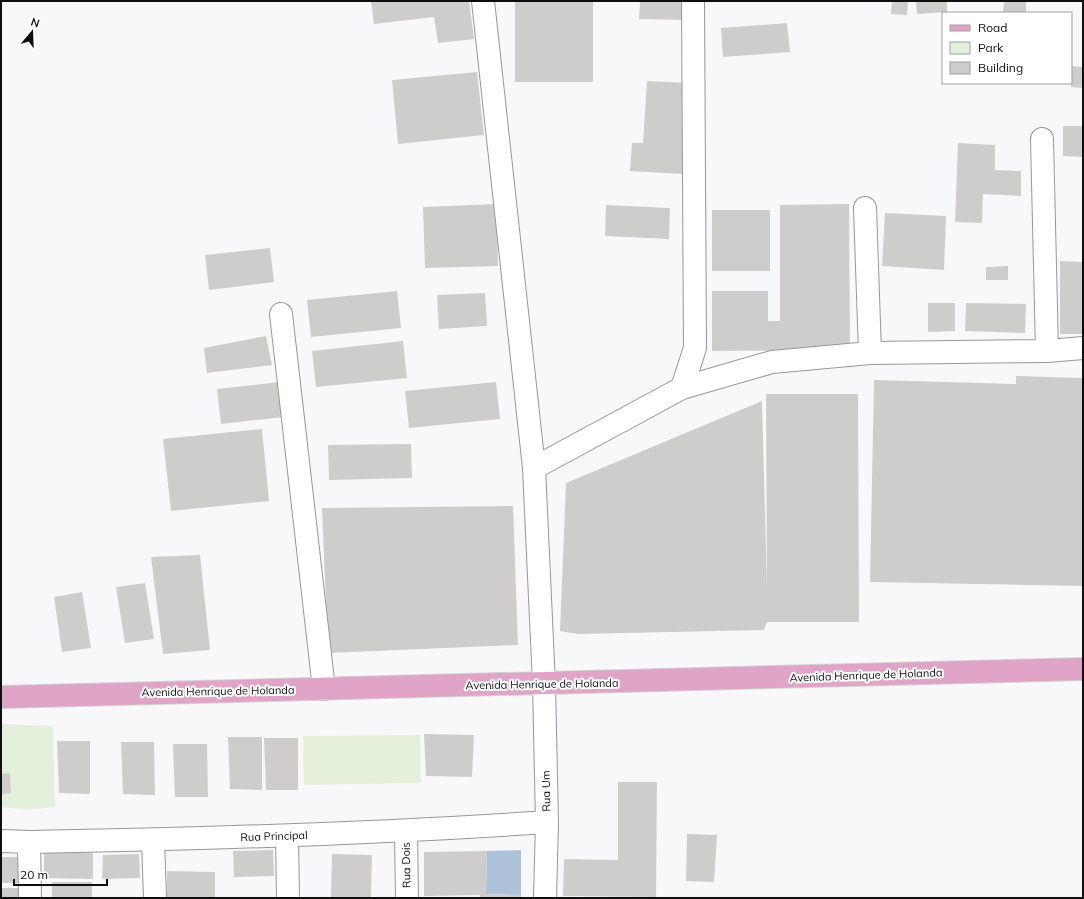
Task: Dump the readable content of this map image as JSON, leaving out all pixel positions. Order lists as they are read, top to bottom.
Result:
{
  "streets": {
    "main road": ["Avenida Henrique de Holanda"],
    "street": ["Rua Um", "Rua Principal", "Rua Dois"]
  },
  "crossings": [
    ["Avenida Henrique de Holanda", "Rua Um"],
    ["Rua Um", "Rua Principal"],
    ["Rua Principal", "Rua Dois"]
  ],
  "legend": ["Road", "Park", "Building"],
  "scale_bar": "20 m",
  "north": "top"
}
